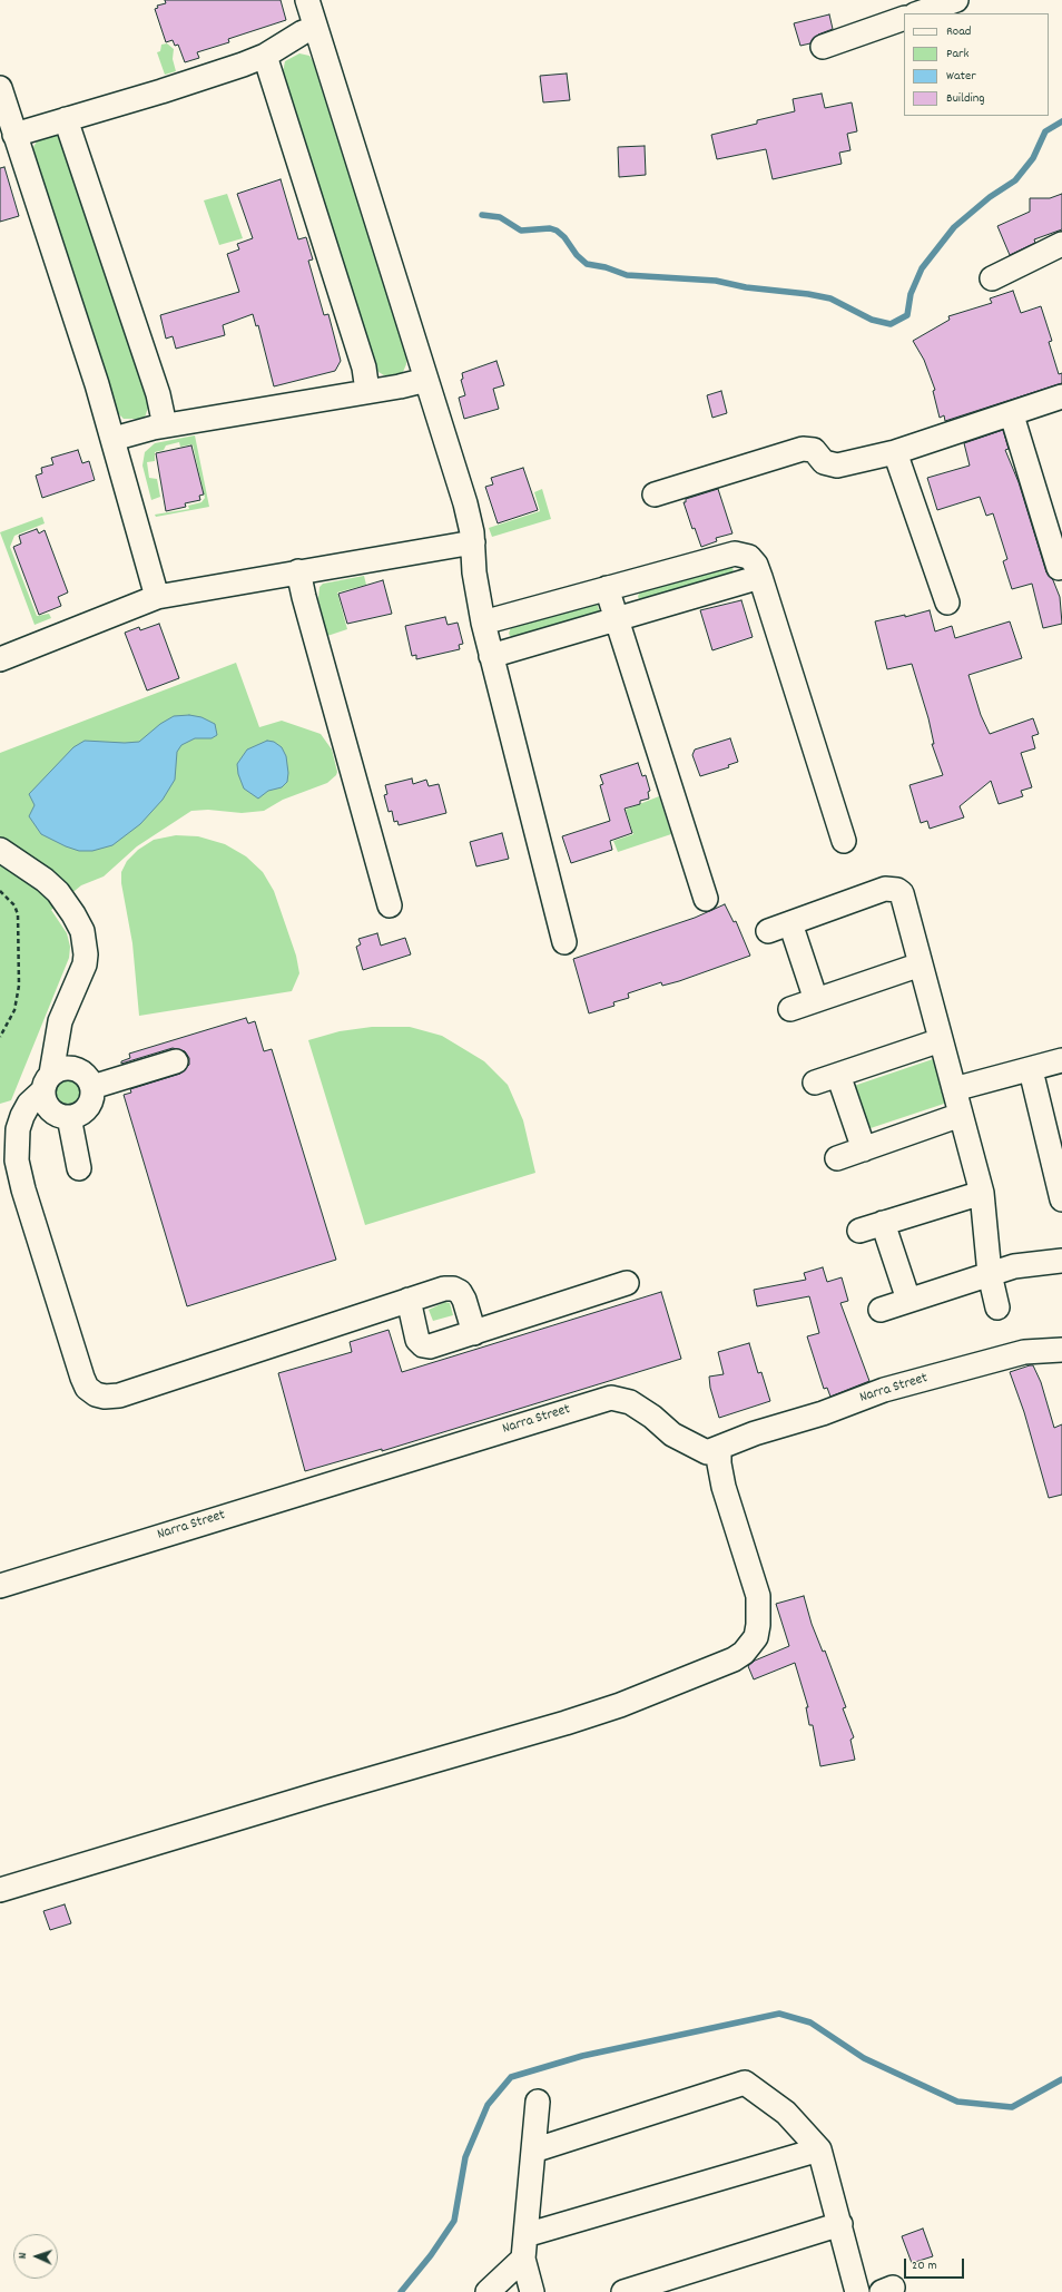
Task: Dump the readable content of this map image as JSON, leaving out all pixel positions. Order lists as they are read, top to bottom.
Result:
{
  "streets": {
    "street": ["Narra Street"]
  },
  "legend": [
    "Road",
    "Park",
    "Water",
    "Building"
  ],
  "scale_bar": "20 m",
  "north": "left"
}
